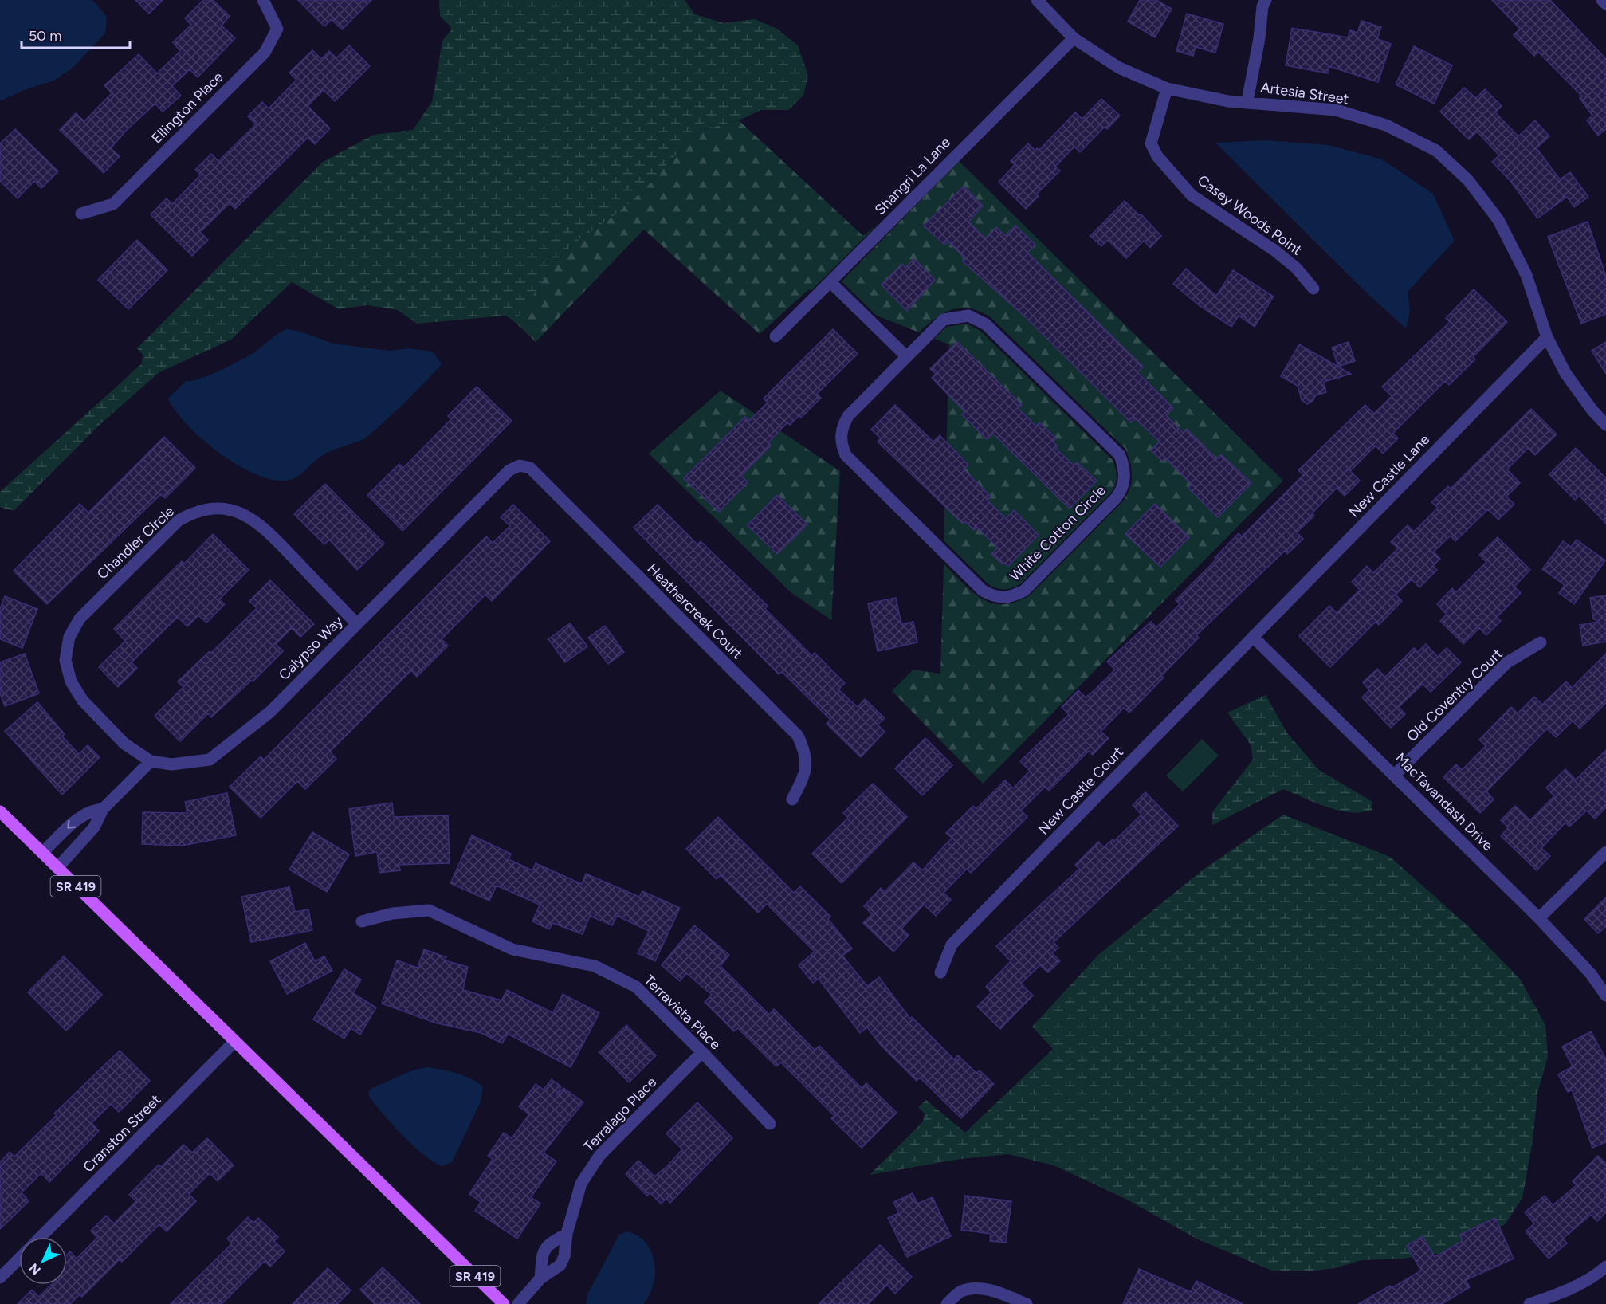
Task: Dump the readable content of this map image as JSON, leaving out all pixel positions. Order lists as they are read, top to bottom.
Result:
{
  "streets": {
    "main road": ["SR 419"],
    "street": [
      "Artesia Street",
      "Ellington Place",
      "Shangri La Lane",
      "Casey Woods Point",
      "New Castle Lane",
      "White Cotton Circle",
      "Chandler Circle",
      "Heathercreek Court",
      "Calypso Way",
      "Old Coventry Court",
      "New Castle Court",
      "MacTavandash Drive",
      "Terravista Place",
      "Terralago Place",
      "Cranston Street"
    ]
  },
  "crossings": [
    ["Artesia Street", "Shangri La Lane"],
    ["Artesia Street", "Casey Woods Point"],
    ["Artesia Street", "New Castle Lane"],
    ["New Castle Lane", "New Castle Court"],
    ["New Castle Lane", "MacTavandash Drive"],
    ["Chandler Circle", "Calypso Way"],
    ["Heathercreek Court", "Calypso Way"],
    ["Old Coventry Court", "MacTavandash Drive"],
    ["New Castle Court", "MacTavandash Drive"],
    ["SR 419", "Cranston Street"],
    ["Terravista Place", "Terralago Place"]
  ],
  "scale_bar": "50 m",
  "north": "bottom left"
}
